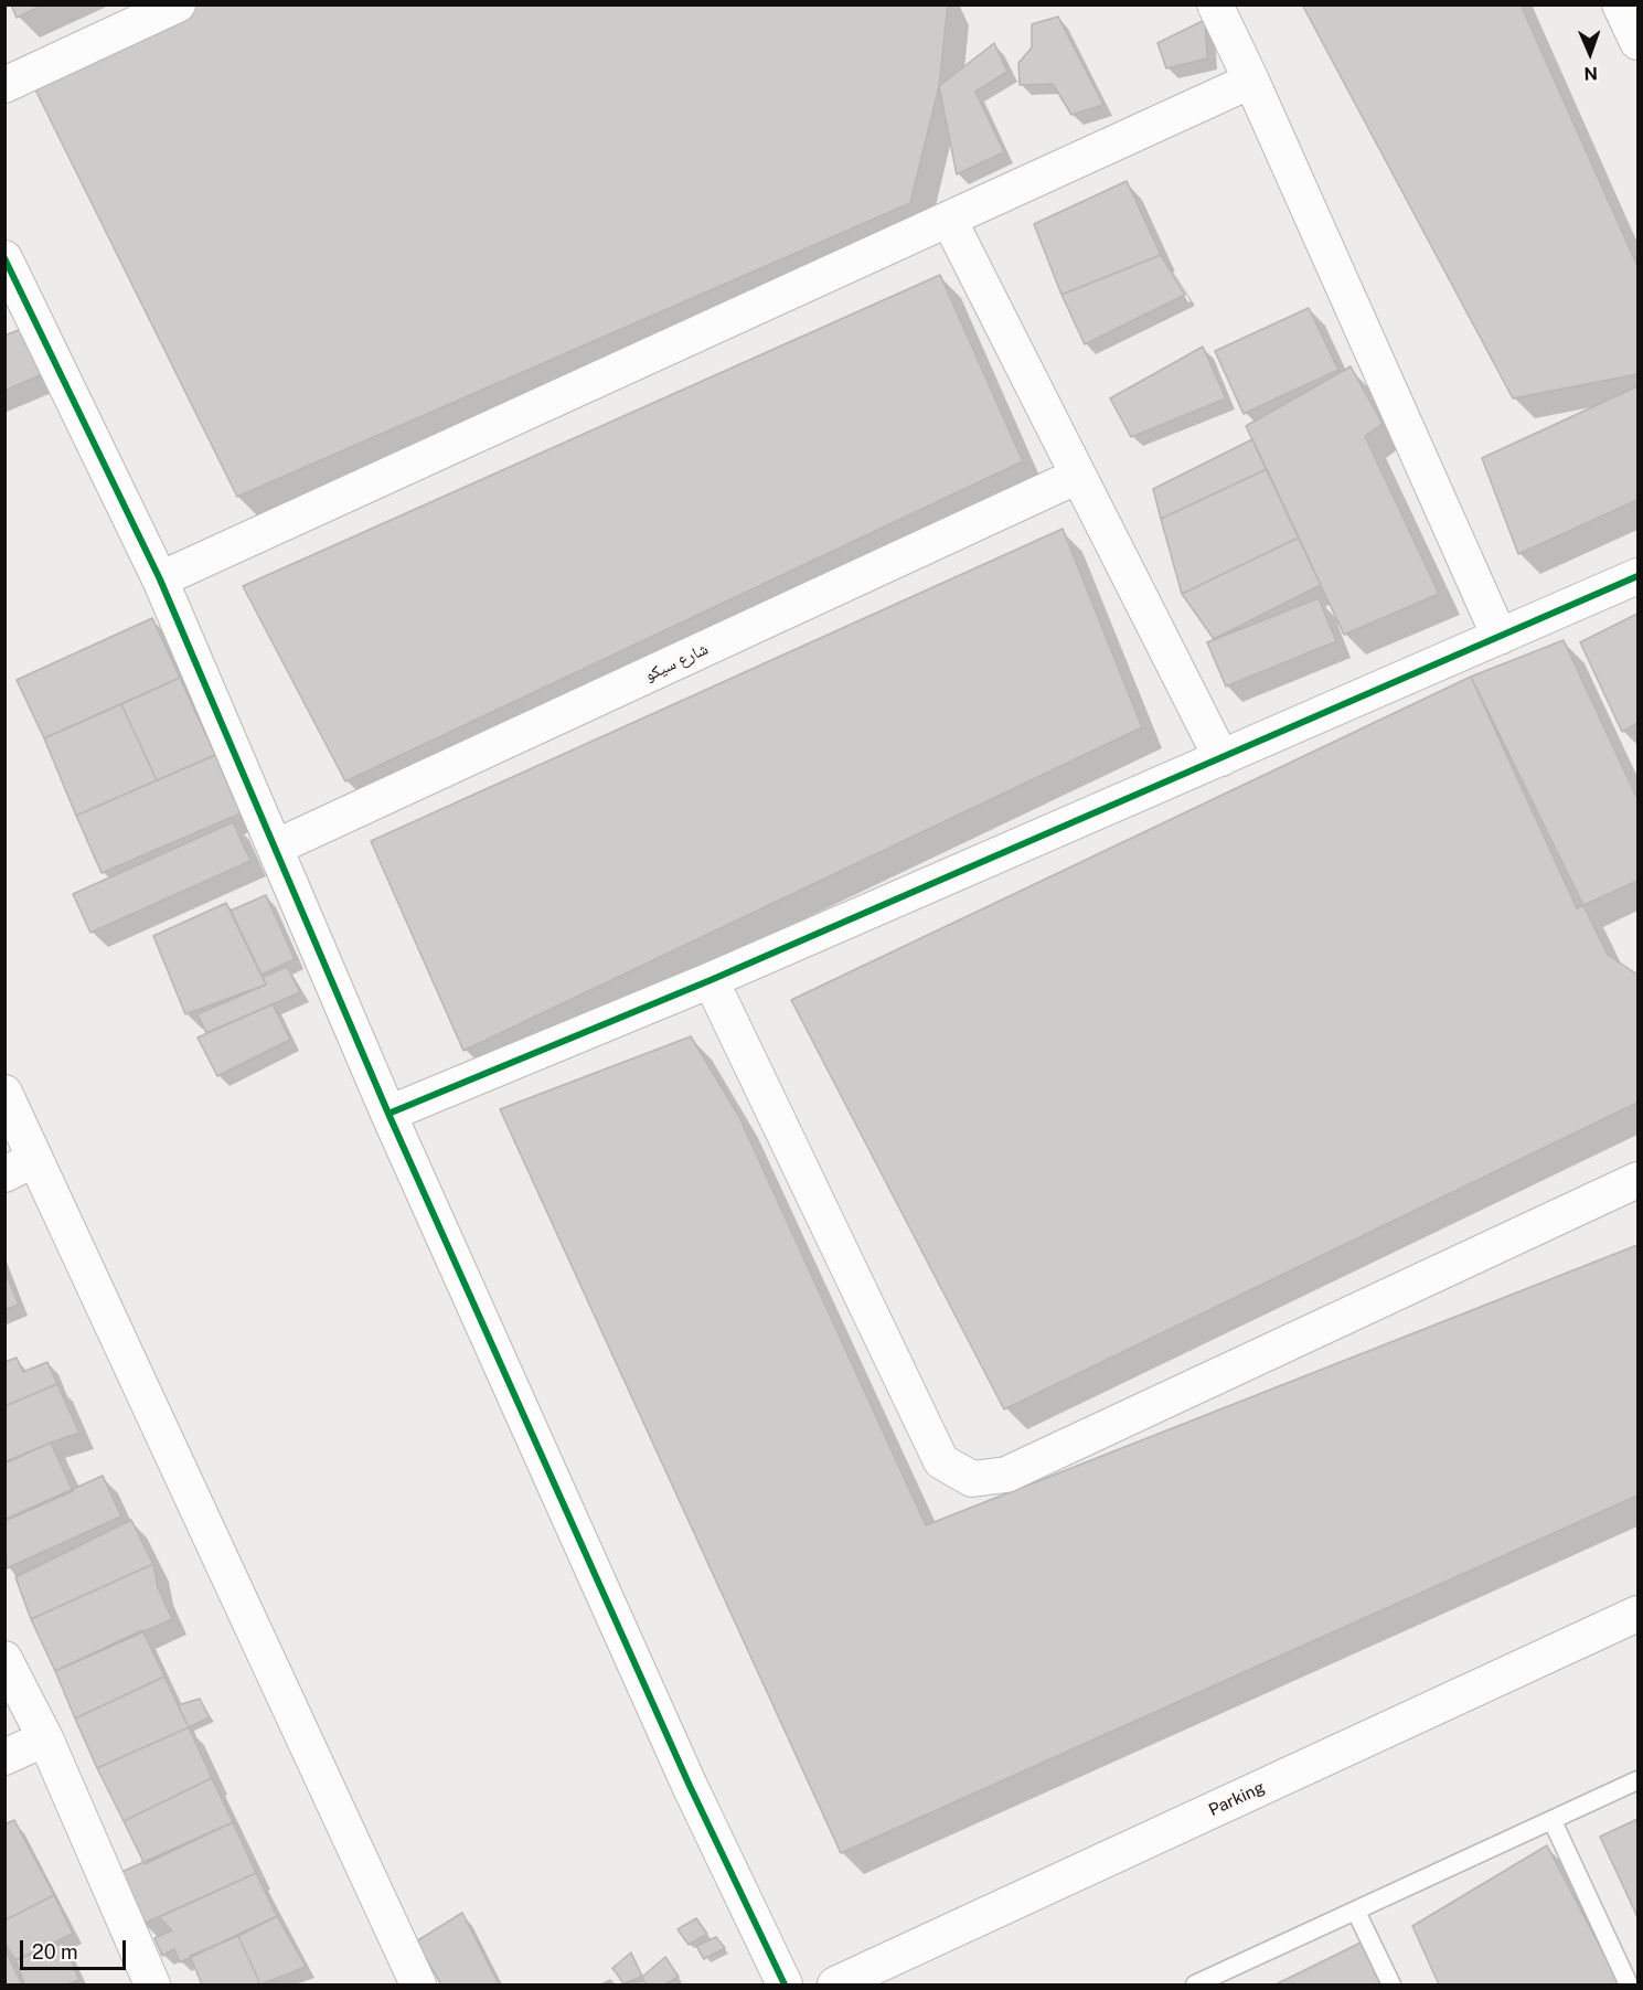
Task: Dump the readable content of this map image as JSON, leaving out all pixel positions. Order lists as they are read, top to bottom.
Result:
{
  "streets": {
    "street": ["شارع سيكو", "Parking"]
  },
  "scale_bar": "20 m",
  "north": "bottom"
}
